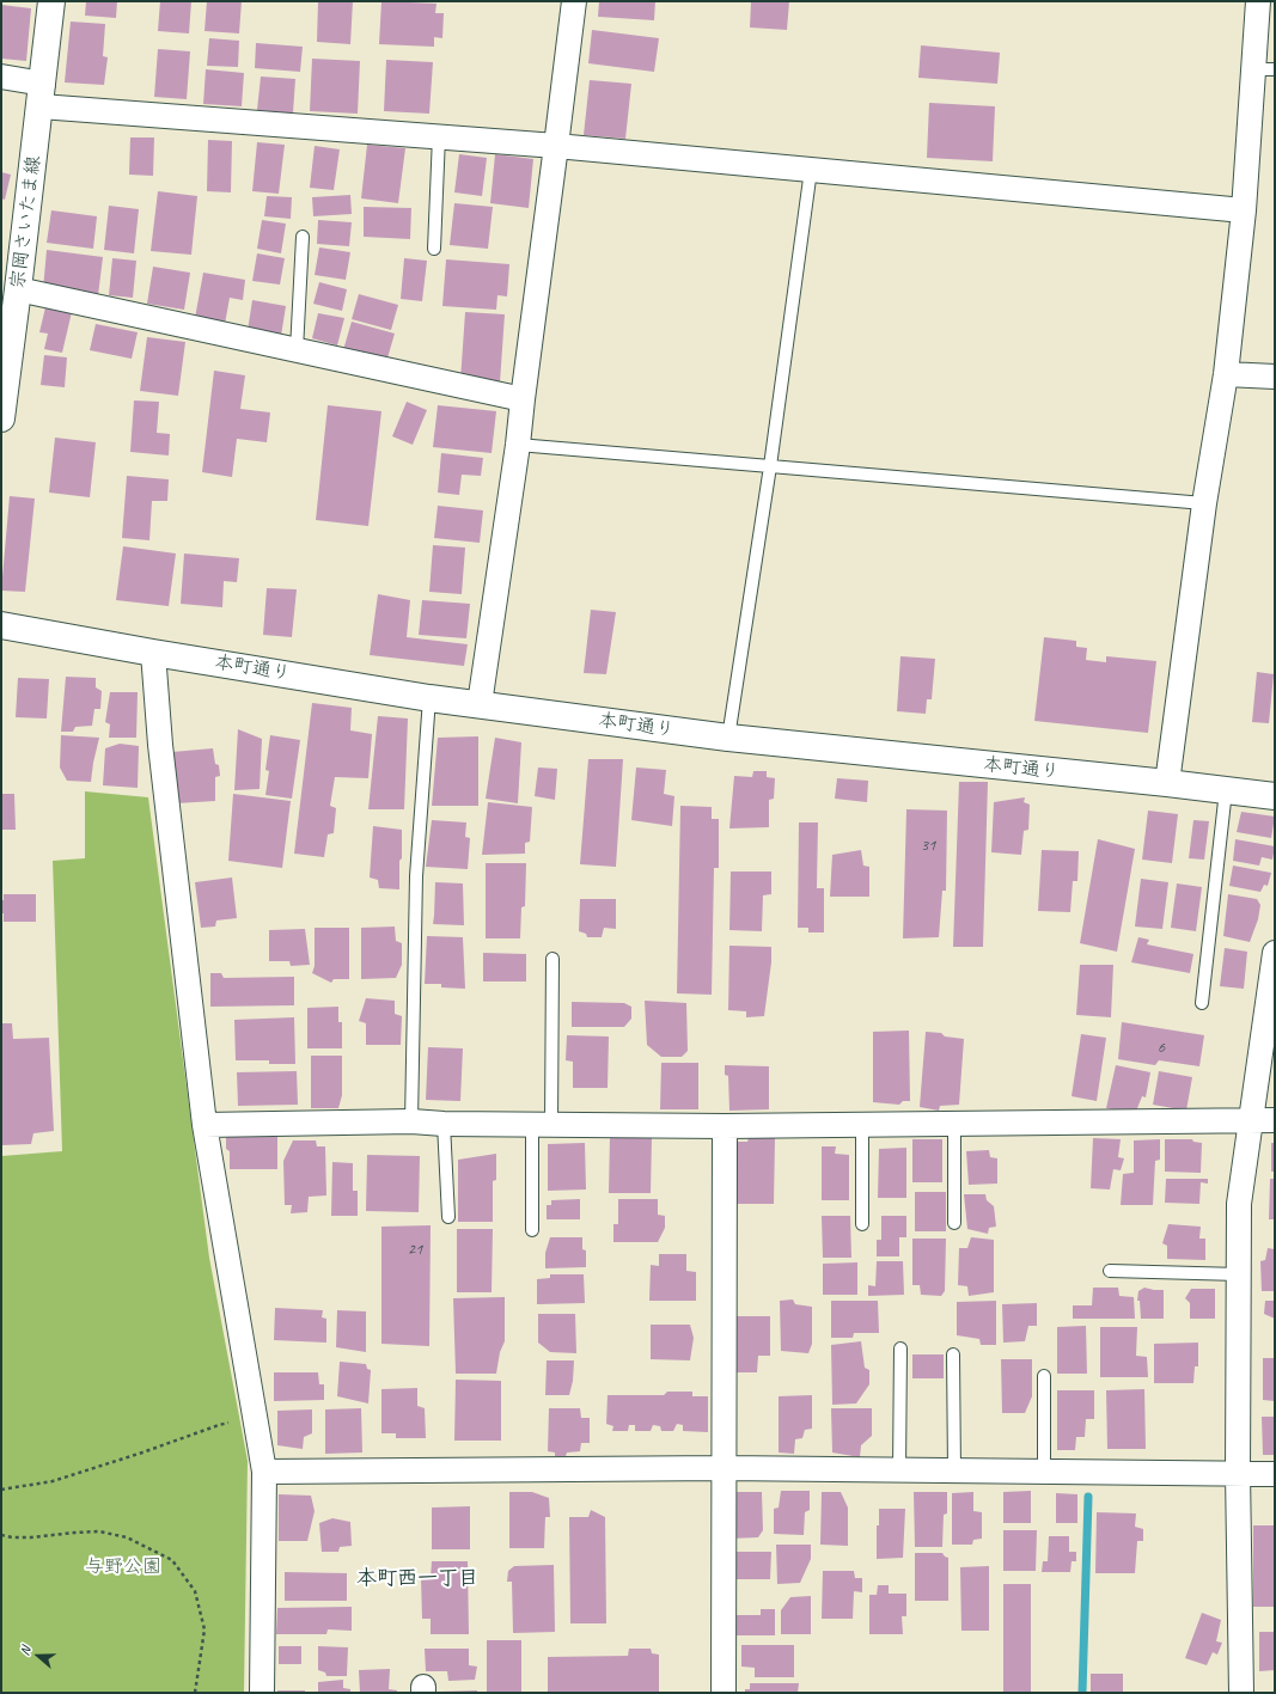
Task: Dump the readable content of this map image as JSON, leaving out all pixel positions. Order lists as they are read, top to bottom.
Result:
{
  "streets": {
    "main road": ["宗岡さいたま線", "本町通り"]
  },
  "districts": ["本町西一丁目"],
  "parks": ["与野公園"],
  "house_numbers": ["31", "6", "21"],
  "north": "left"
}
